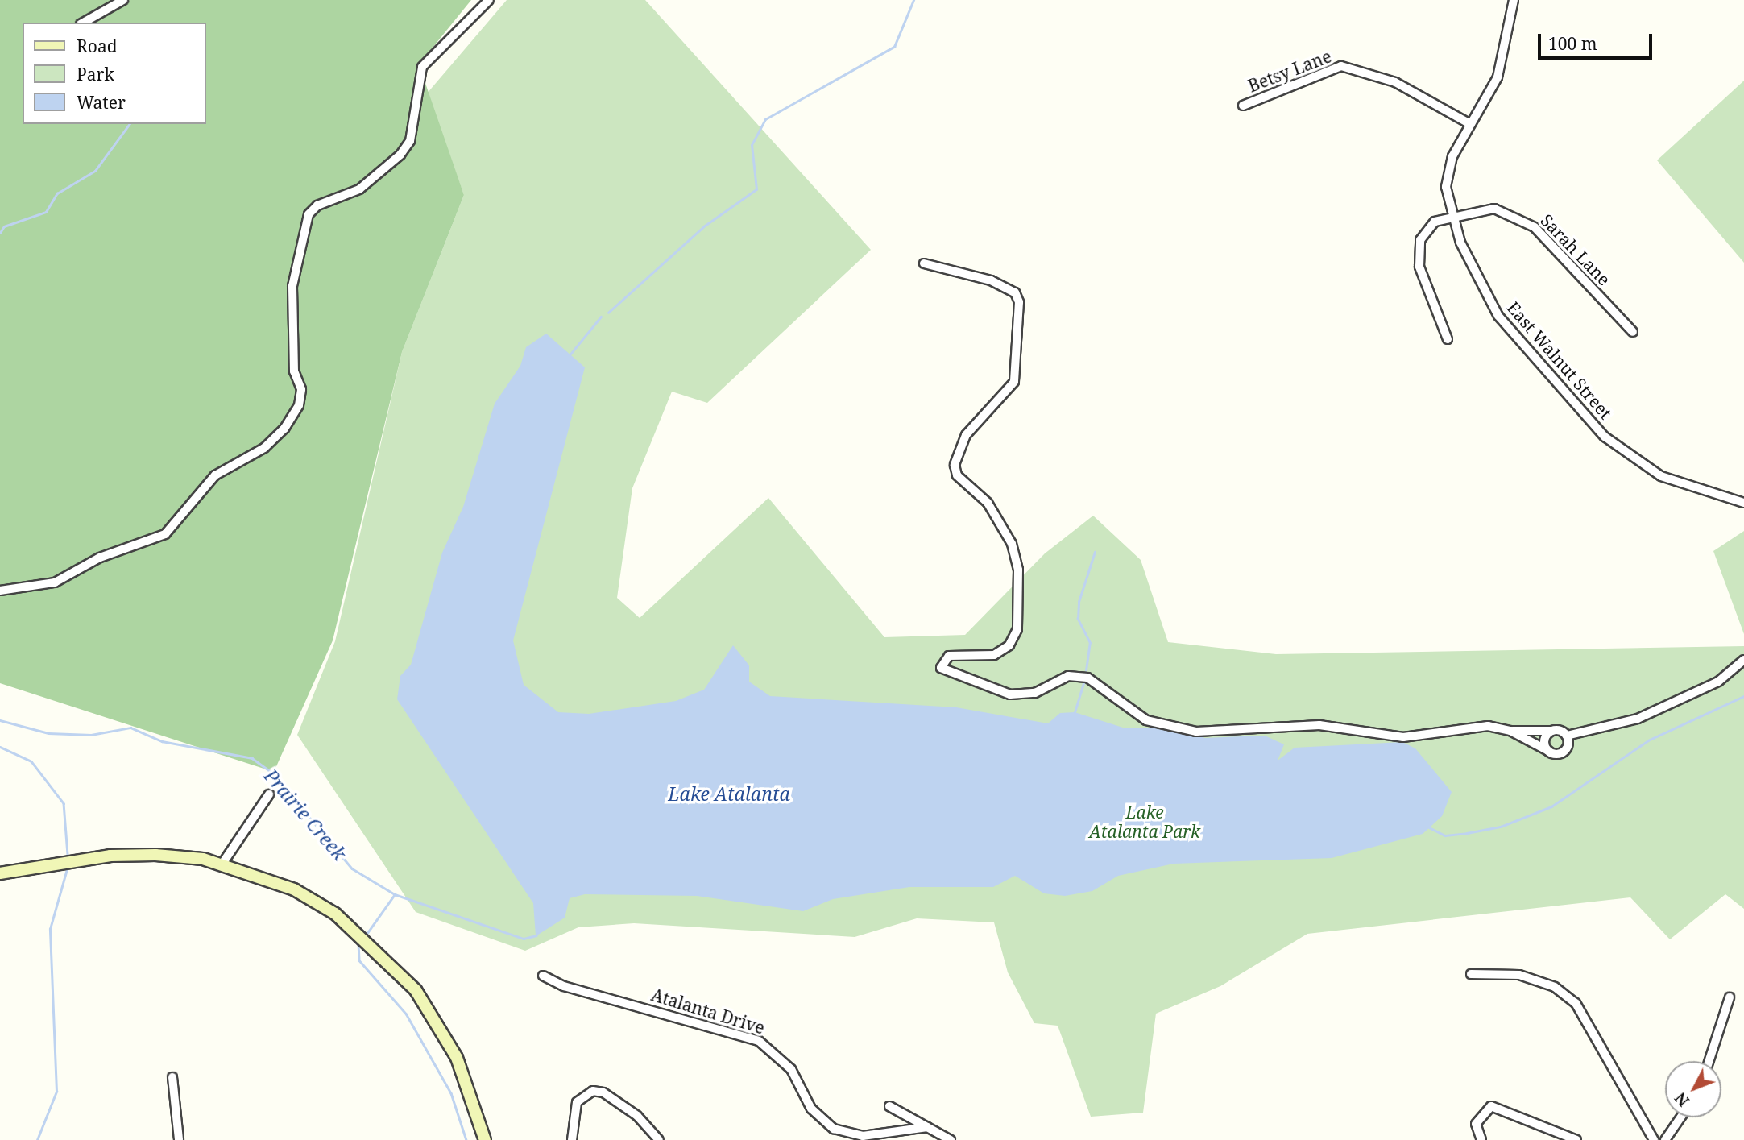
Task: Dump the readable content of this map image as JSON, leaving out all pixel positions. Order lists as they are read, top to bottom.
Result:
{
  "streets": {
    "street": [
      "Betsy Lane",
      "Sarah Lane",
      "East Walnut Street",
      "Atalanta Drive"
    ]
  },
  "crossings": [
    ["Betsy Lane", "East Walnut Street"],
    ["Sarah Lane", "East Walnut Street"]
  ],
  "water": ["Lake Atalanta", "Prairie Creek"],
  "parks": ["Lake Atalanta Park"],
  "legend": ["Road", "Park", "Water"],
  "scale_bar": "100 m",
  "north": "bottom left"
}
